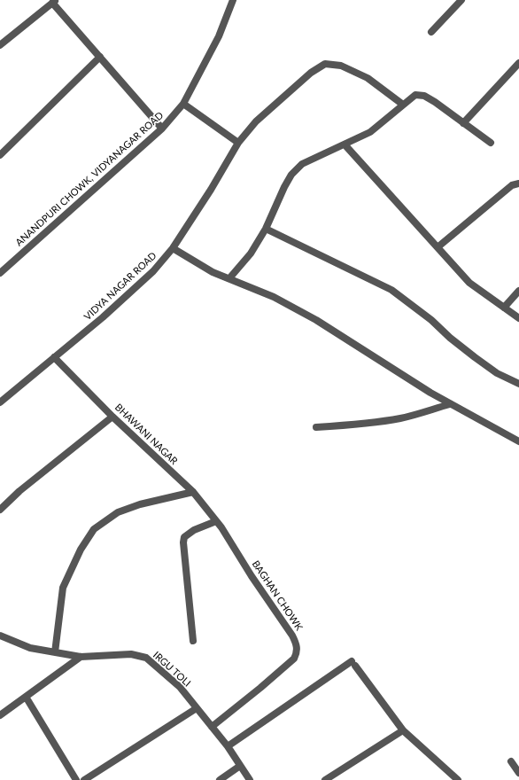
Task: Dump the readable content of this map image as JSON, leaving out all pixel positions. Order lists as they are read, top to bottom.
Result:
{
  "streets": {
    "street": [
      "ANANDPURI CHOWK, VIDYANAGAR ROAD",
      "VIDYA NAGAR ROAD",
      "BHAWANI NAGAR",
      "BAGHAN CHOWK",
      "IRGU TOLI"
    ]
  },
  "crossings": [
    ["VIDYA NAGAR ROAD", "BHAWANI NAGAR"],
    ["BHAWANI NAGAR", "BAGHAN CHOWK"],
    ["BAGHAN CHOWK", "IRGU TOLI"]
  ]
}
